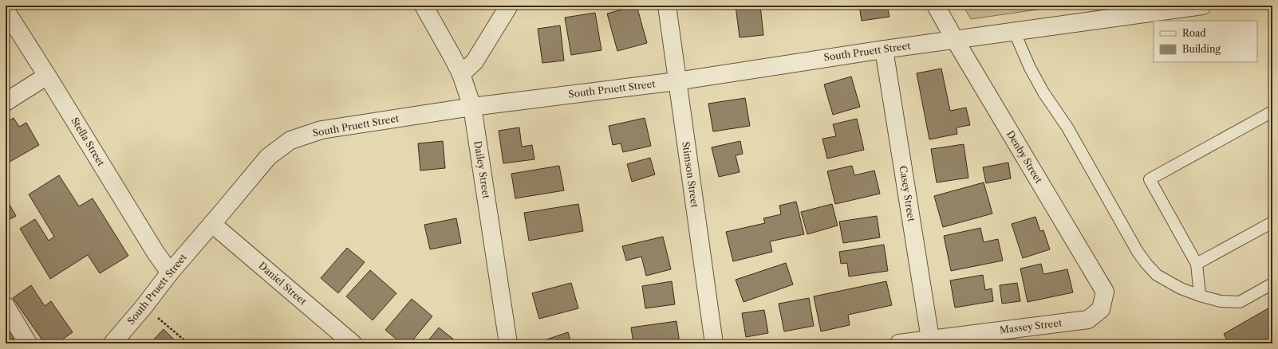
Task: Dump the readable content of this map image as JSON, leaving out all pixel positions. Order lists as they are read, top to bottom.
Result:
{
  "streets": {
    "street": [
      "South Pruett Street",
      "Stella Street",
      "Denby Street",
      "Dailey Street",
      "Stimson Street",
      "Casey Street",
      "Daniel Street",
      "Massey Street"
    ]
  },
  "crossings": [
    ["South Pruett Street", "Stella Street"],
    ["South Pruett Street", "Denby Street"],
    ["South Pruett Street", "Dailey Street"],
    ["South Pruett Street", "Stimson Street"],
    ["South Pruett Street", "Casey Street"],
    ["South Pruett Street", "Daniel Street"],
    ["Denby Street", "Massey Street"],
    ["Casey Street", "Massey Street"]
  ],
  "legend": ["Road", "Building"]
}
